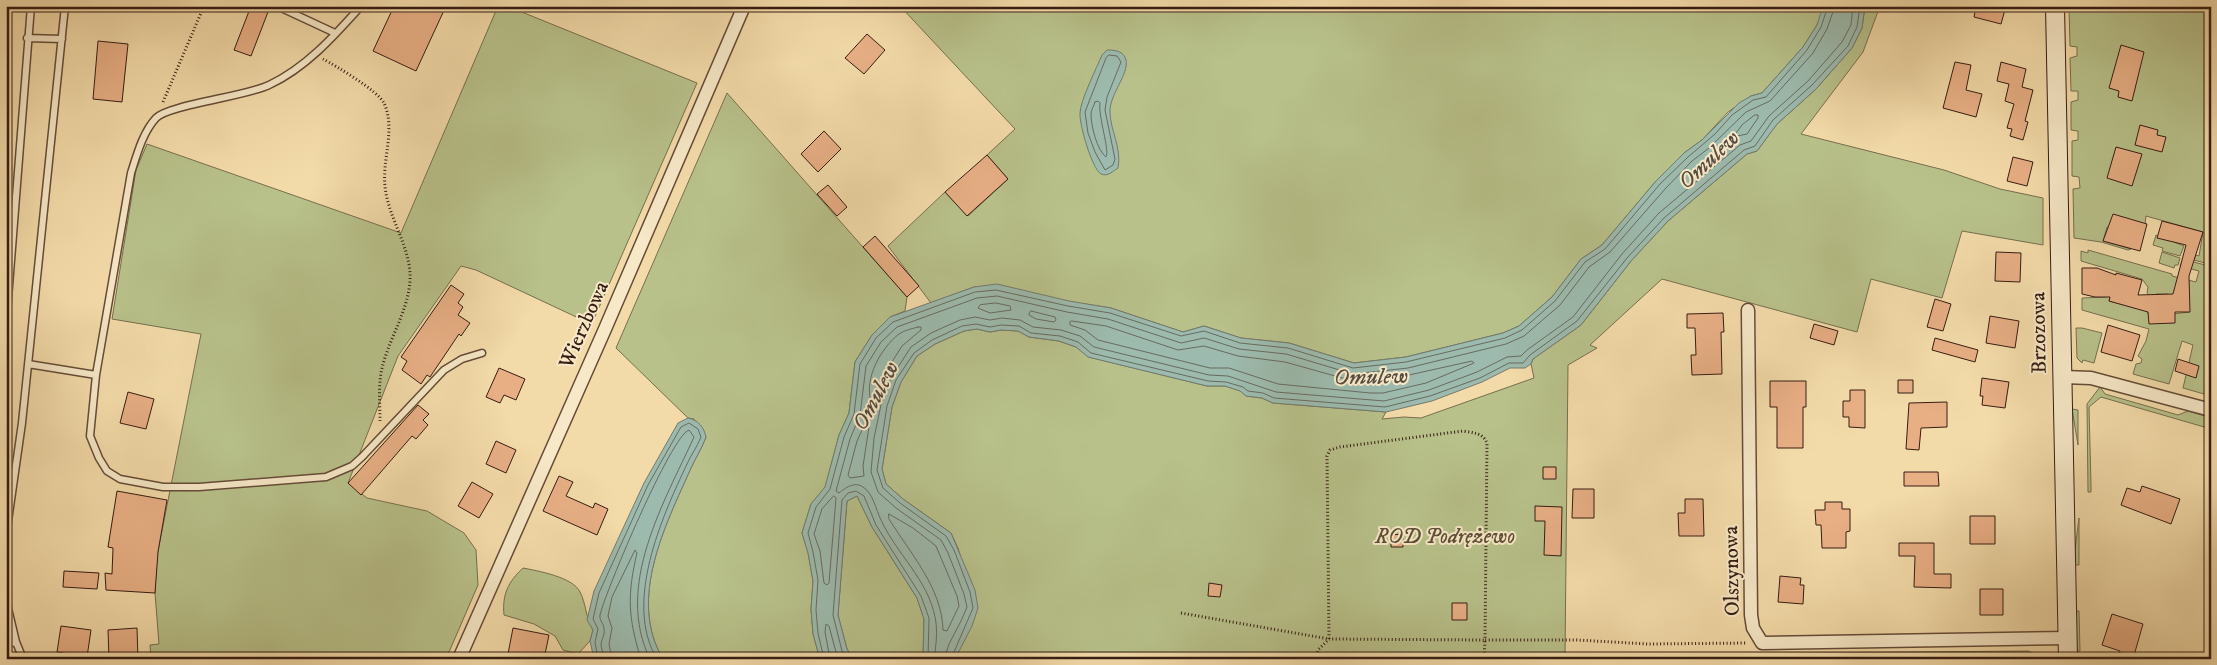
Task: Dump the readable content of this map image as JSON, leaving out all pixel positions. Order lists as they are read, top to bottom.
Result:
{
  "streets": {
    "main road": ["Brzozowa"],
    "street": ["Wierzbowa", "Olszynowa"]
  },
  "water": ["Omulew"],
  "parks": ["ROD Podrężewo"]
}
